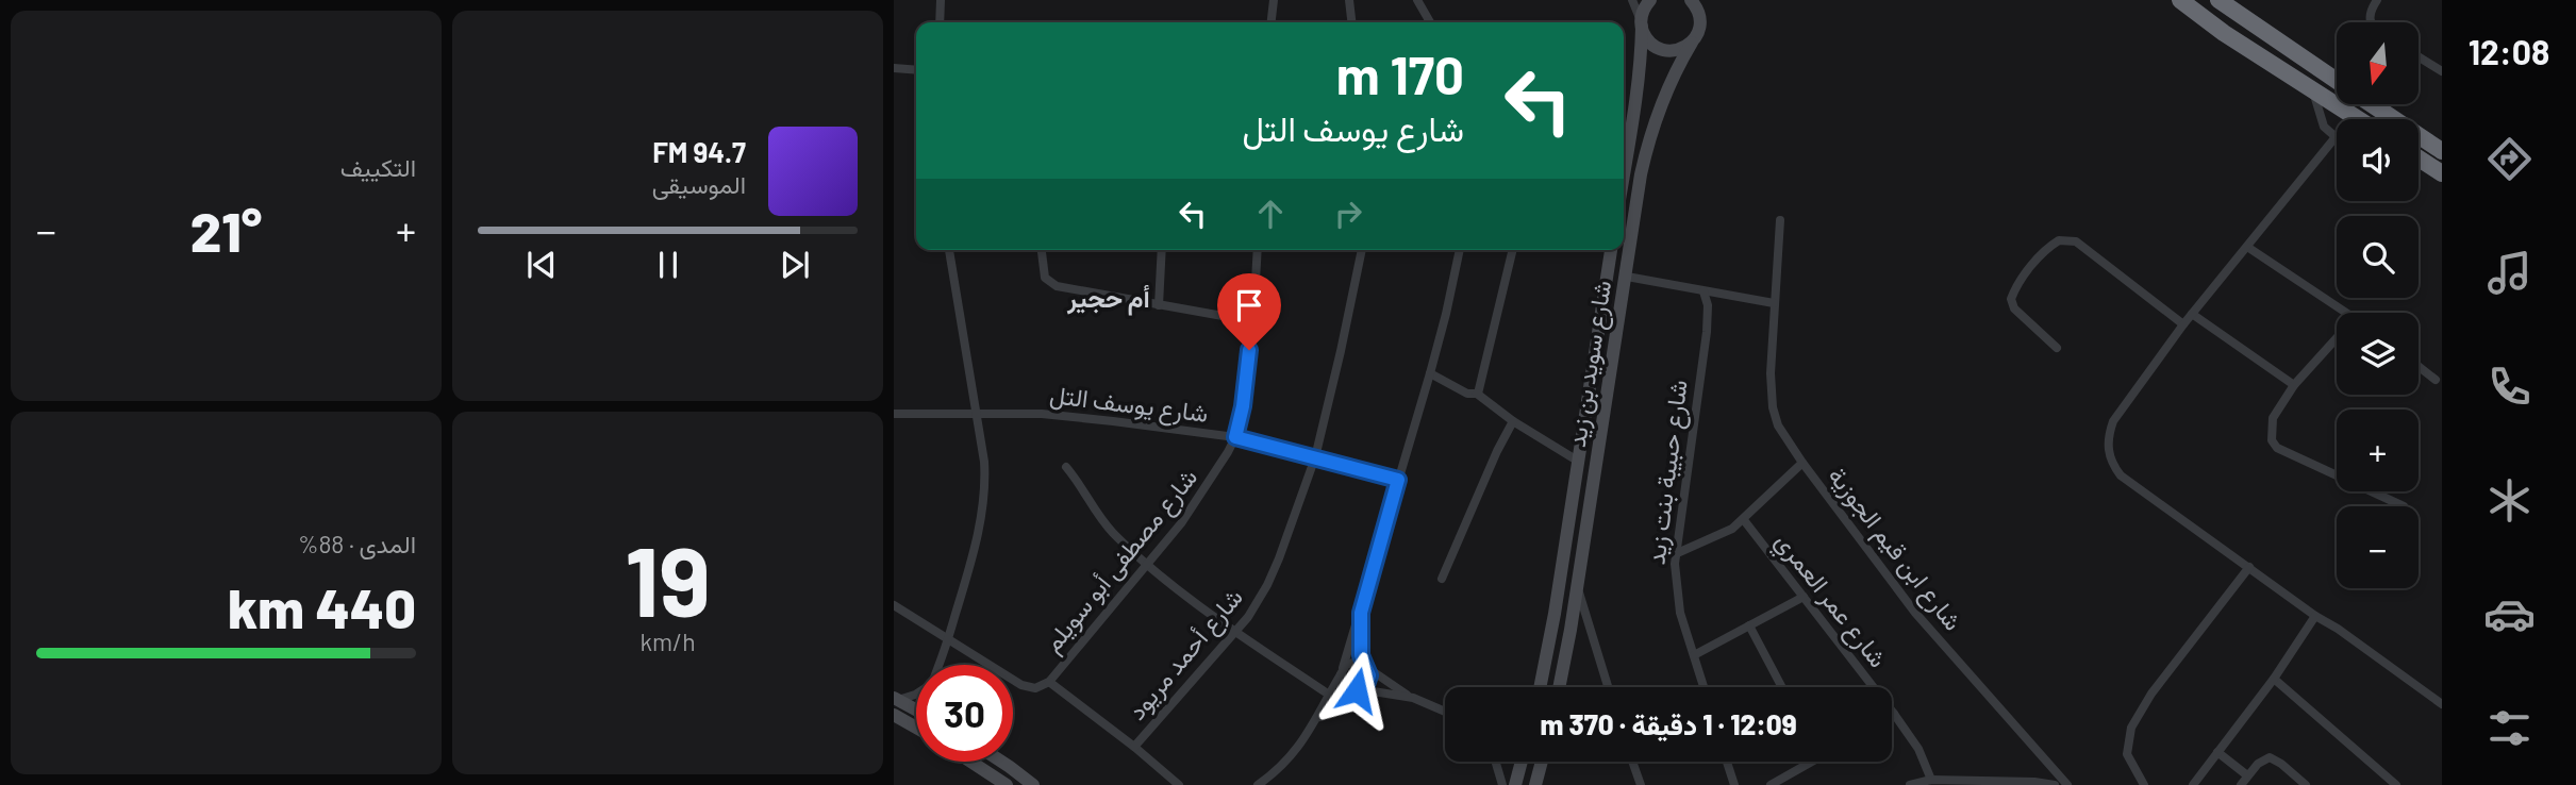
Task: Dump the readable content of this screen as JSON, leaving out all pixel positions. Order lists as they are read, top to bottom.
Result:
{
  "streets": {
    "main road": ["شارع سويد بن زيد"],
    "street": [
      "شارع يوسف التل",
      "شارع حبيبة بنت زيد",
      "شارع ابن قيم الجوزية",
      "شارع مصطفى أبو سويلم",
      "شارع عمر العمري",
      "شارع أحمد مريود"
    ]
  },
  "crossings": [
    ["شارع يوسف التل", "شارع مصطفى أبو سويلم"],
    ["شارع يوسف التل", "شارع أحمد مريود"],
    ["شارع حبيبة بنت زيد", "شارع عمر العمري"],
    ["شارع ابن قيم الجوزية", "شارع عمر العمري"]
  ],
  "districts": ["أم حجير"],
  "north": "bottom",
  "page": {
    "tabs": "12:08",
    "tile": [
      "التكييف",
      ["19", "km/h"],
      ["المدى · 88%", "440 km"]
    ],
    "map_buttons": ["+", "−"],
    "turn": ["170 m", "شارع يوسف التل"],
    "song": ["94.7 FM", "الموسيقى"],
    "heat": ["−", "21°", "+"],
    "limit": "30",
    "trip": "12:09 · 1 دقيقة · 370 m"
  }
}
